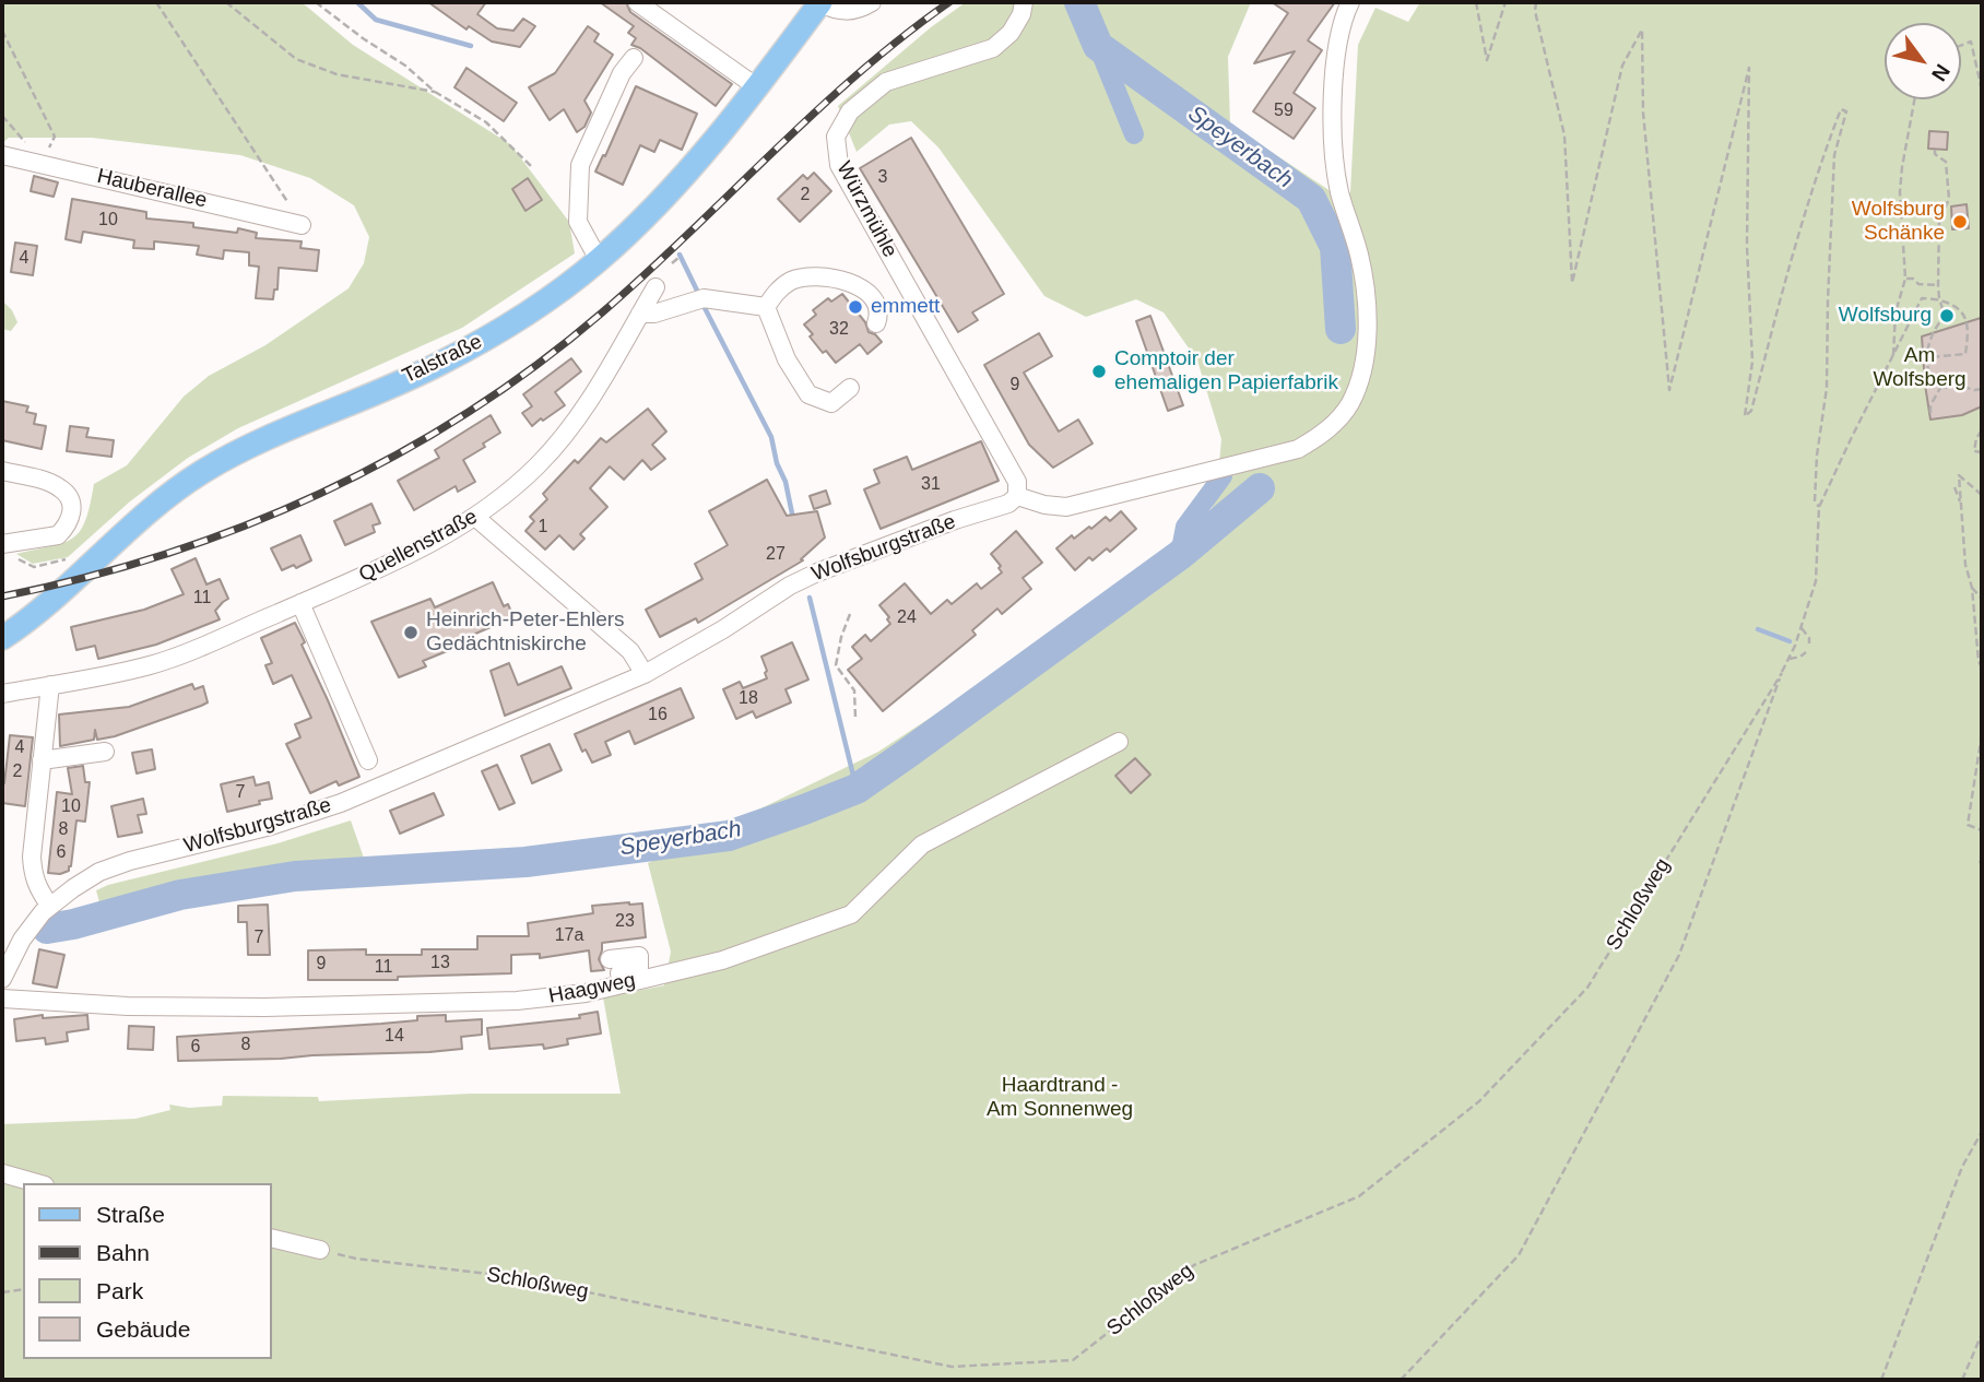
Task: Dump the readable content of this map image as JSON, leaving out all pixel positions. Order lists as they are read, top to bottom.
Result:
{
  "streets": {
    "main road": ["Talstraße"],
    "street": [
      "Hauberallee",
      "Würzmühle",
      "Quellenstraße",
      "Wolfsburgstraße",
      "Haagweg"
    ],
    "path": ["Schloßweg"]
  },
  "crossings": [
    ["Würzmühle", "Wolfsburgstraße"]
  ],
  "water": ["Speyerbach"],
  "parks": ["Am Wolfsberg", "Haardtrand - Am Sonnenweg"],
  "places": [
    "Wolfsburg Schänke",
    "emmett",
    "Wolfsburg",
    "Comptoir der ehemaligen Papierfabrik",
    "Heinrich-Peter-Ehlers Gedächtniskirche"
  ],
  "house_numbers": [
    "59",
    "3",
    "2",
    "10",
    "4",
    "32",
    "9",
    "31",
    "1",
    "27",
    "11",
    "24",
    "18",
    "16",
    "4",
    "2",
    "7",
    "10",
    "8",
    "6",
    "23",
    "17a",
    "7",
    "13",
    "9",
    "11",
    "14",
    "8",
    "6"
  ],
  "legend": [
    "Straße",
    "Bahn",
    "Park",
    "Gebäude"
  ],
  "north": "bottom right"
}
